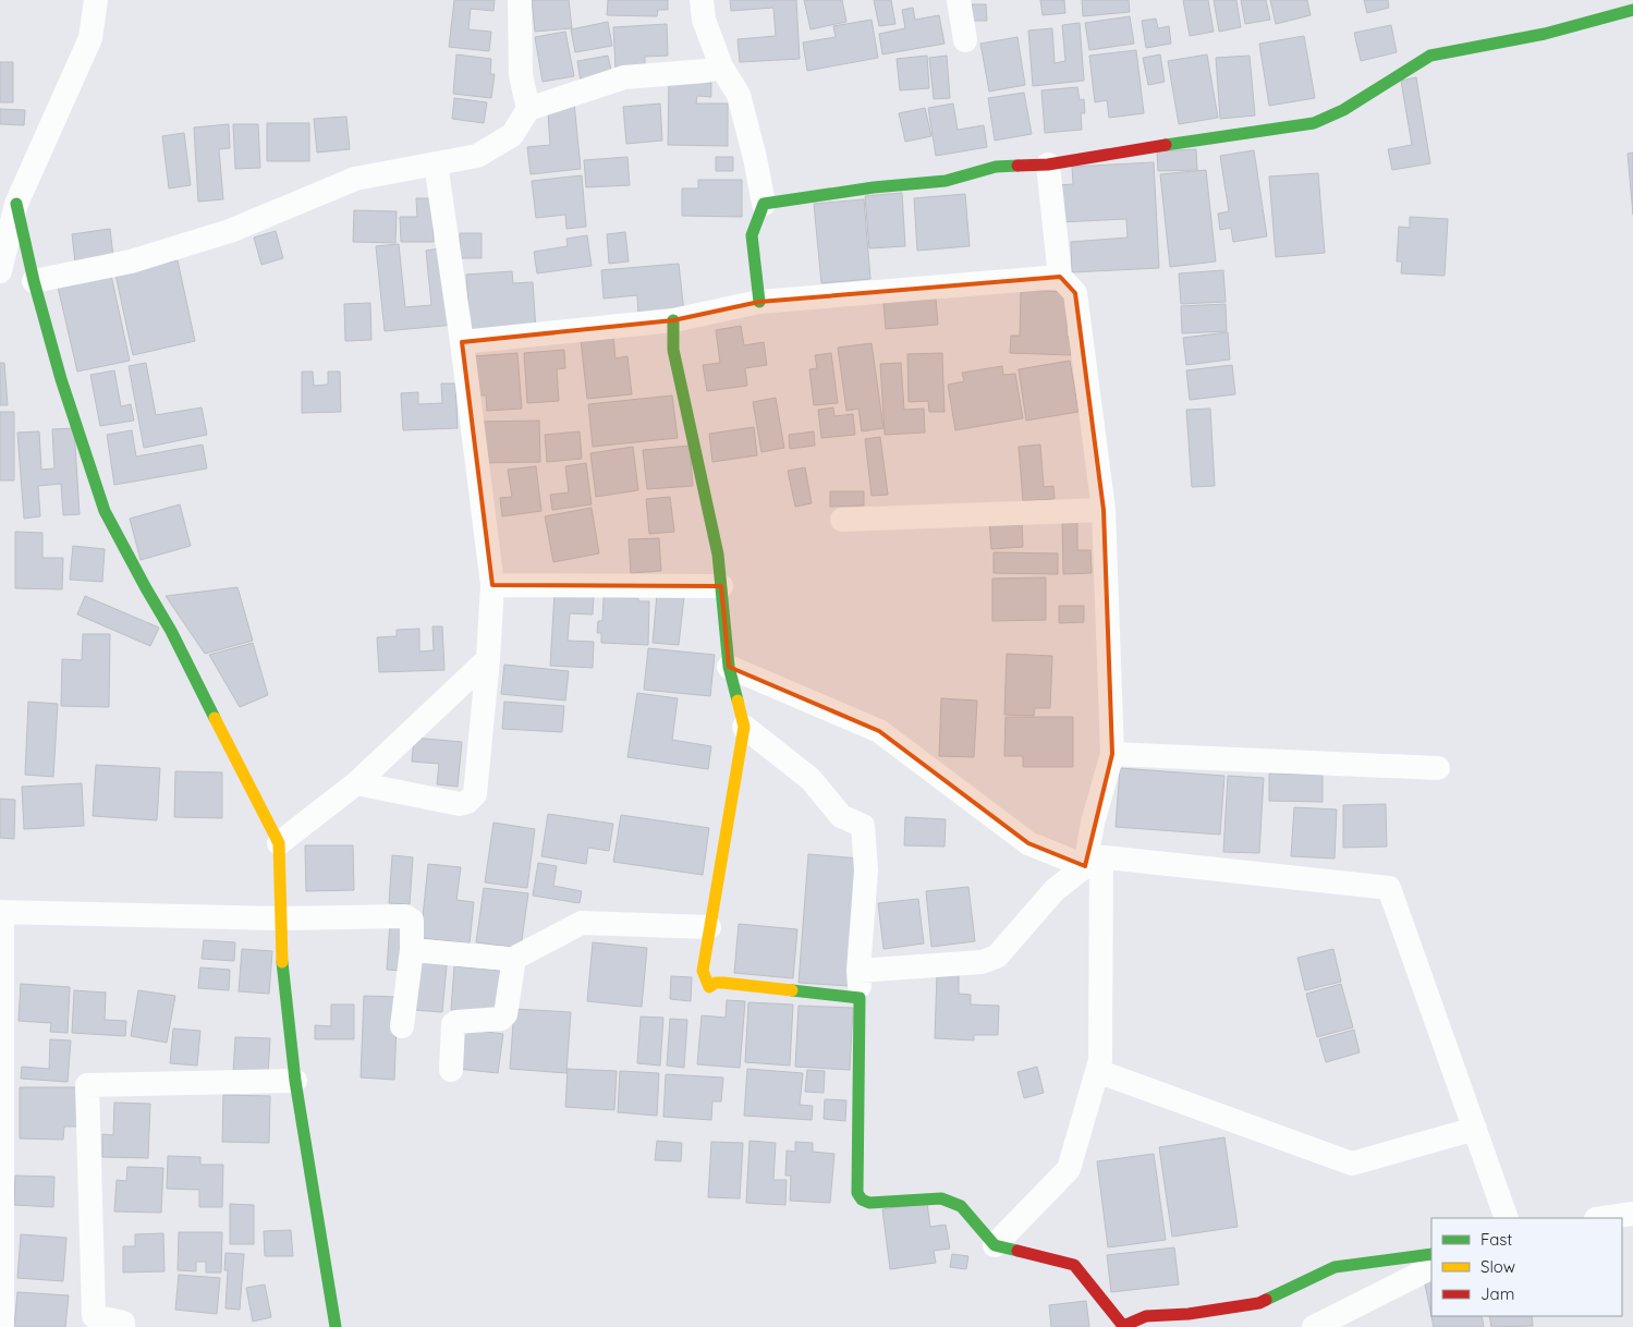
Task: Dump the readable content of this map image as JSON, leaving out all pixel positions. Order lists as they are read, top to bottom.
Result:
{
  "legend": ["Fast", "Slow", "Jam"]
}
